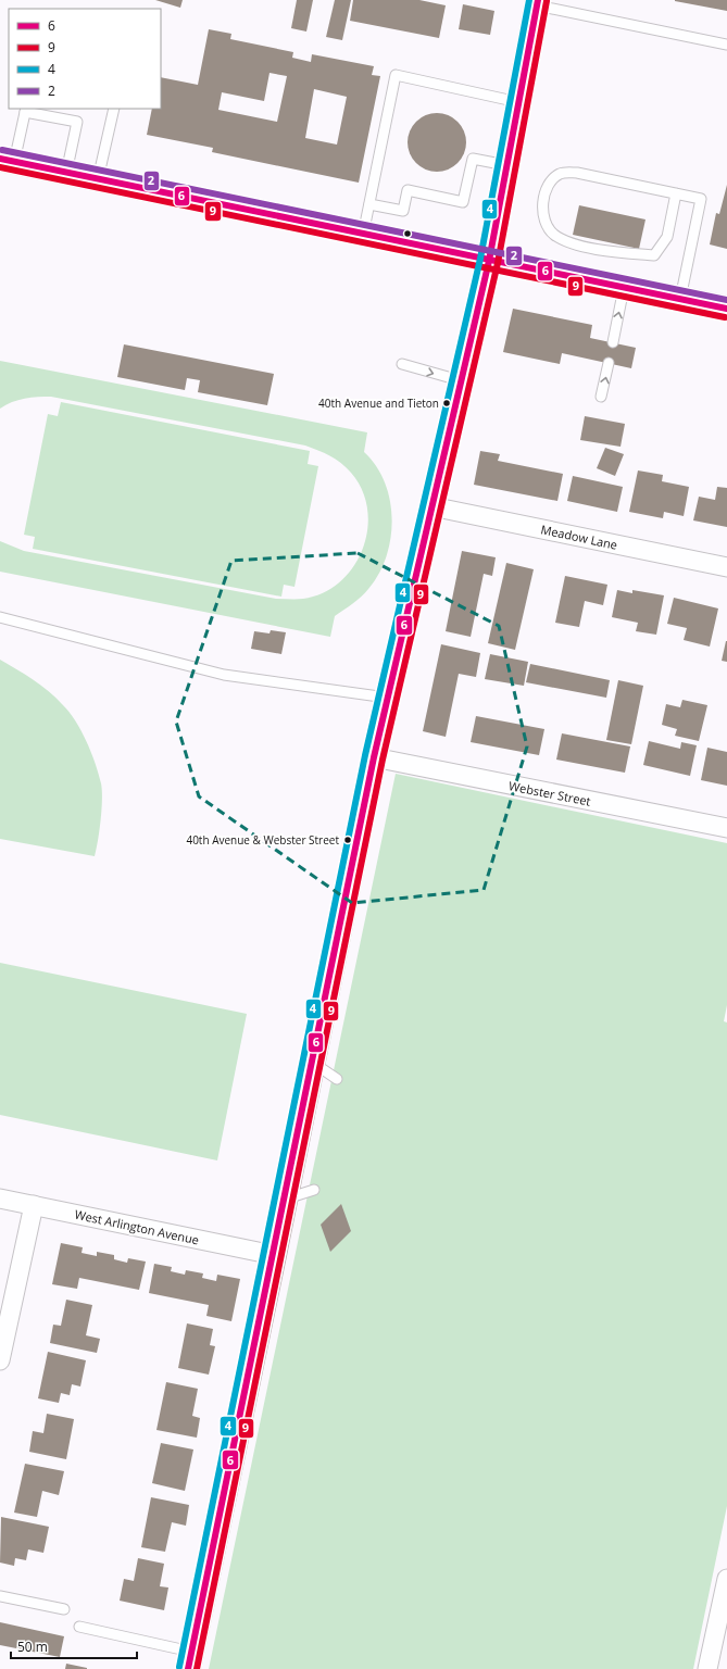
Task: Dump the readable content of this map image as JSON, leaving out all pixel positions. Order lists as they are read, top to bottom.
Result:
{
  "streets": {
    "street": ["Meadow Lane", "Webster Street", "West Arlington Avenue"]
  },
  "places": ["40th Avenue and Tieton", "40th Avenue & Webster Street"],
  "lines": [
    "transit line 6",
    "transit line 4",
    "transit line 9",
    "transit line 2"
  ],
  "legend": [
    "6",
    "9",
    "4",
    "2"
  ],
  "scale_bar": "50 m"
}
